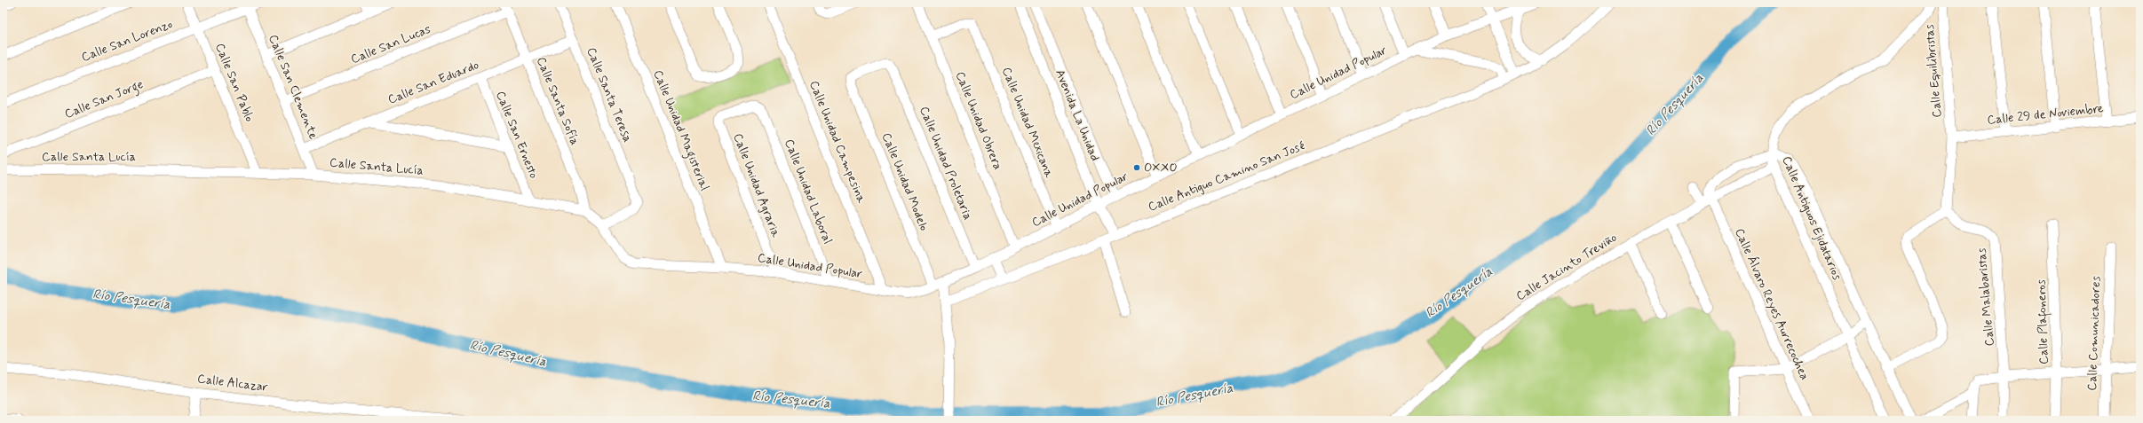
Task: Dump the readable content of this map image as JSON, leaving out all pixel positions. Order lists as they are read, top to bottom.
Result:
{
  "streets": {
    "street": [
      "Calle San Lorenzo",
      "Calle San Lucas",
      "Calle Equilibristas",
      "Calle Unidad Popular",
      "Calle San Pablo",
      "Calle San Eduardo",
      "Calle San Clemente",
      "Calle Santa Teresa",
      "Calle San Jorge",
      "Calle Santa Sofía",
      "Calle 29 de Noviembre",
      "Avenida La Unidad",
      "Calle Unidad Obrera",
      "Calle Unidad Mexicana",
      "Calle Unidad Magisterial",
      "Calle San Ernesto",
      "Calle Unidad Campesina",
      "Calle Santa Lucía",
      "Calle Unidad Proletaria",
      "Calle Antiguo Camino San José",
      "Calle Unidad Modelo",
      "Calle Unidad Agraria",
      "Calle Unidad Laboral",
      "Calle Antiguos Ejidatarios",
      "Calle Jacinto Treviño",
      "Calle Malabaristas",
      "Calle Álvaro Reyes Aurrecochea",
      "Calle Plafoneros",
      "Calle Comunicadores",
      "Calle Alcazar"
    ]
  },
  "crossings": [
    ["Calle San Lorenzo", "Calle San Pablo"],
    ["Calle San Lorenzo", "Calle San Clemente"],
    ["Calle San Lucas", "Calle San Clemente"],
    ["Calle San Lucas", "Calle Santa Sofía"],
    ["Calle Equilibristas", "Calle 29 de Noviembre"],
    ["Calle Unidad Popular", "Avenida La Unidad"],
    ["Calle Unidad Popular", "Calle Unidad Obrera"],
    ["Calle Unidad Popular", "Calle Unidad Mexicana"],
    ["Calle Unidad Popular", "Calle Unidad Magisterial"],
    ["Calle Unidad Popular", "Calle Unidad Campesina"],
    ["Calle Unidad Popular", "Calle Santa Lucía"],
    ["Calle Unidad Popular", "Calle Unidad Proletaria"],
    ["Calle Unidad Popular", "Calle Unidad Modelo"],
    ["Calle Unidad Popular", "Calle Unidad Agraria"],
    ["Calle Unidad Popular", "Calle Unidad Laboral"],
    ["Calle San Pablo", "Calle San Jorge"],
    ["Calle San Pablo", "Calle Santa Lucía"],
    ["Calle San Eduardo", "Calle San Clemente"],
    ["Calle San Eduardo", "Calle Santa Teresa"],
    ["Calle San Eduardo", "Calle Santa Sofía"],
    ["Calle San Eduardo", "Calle San Ernesto"],
    ["Calle San Clemente", "Calle Santa Lucía"],
    ["Calle Santa Teresa", "Calle Santa Lucía"],
    ["Calle Santa Sofía", "Calle Santa Lucía"],
    ["Avenida La Unidad", "Calle Antiguo Camino San José"],
    ["Calle Unidad Obrera", "Calle Unidad Mexicana"],
    ["Calle Unidad Magisterial", "Calle Santa Lucía"],
    ["Calle San Ernesto", "Calle Santa Lucía"],
    ["Calle Unidad Proletaria", "Calle Unidad Modelo"],
    ["Calle Unidad Agraria", "Calle Unidad Laboral"],
    ["Calle Antiguos Ejidatarios", "Calle Jacinto Treviño"],
    ["Calle Jacinto Treviño", "Calle Álvaro Reyes Aurrecochea"]
  ],
  "water": ["Río Pesquería"],
  "places": ["OXXO"]
}
